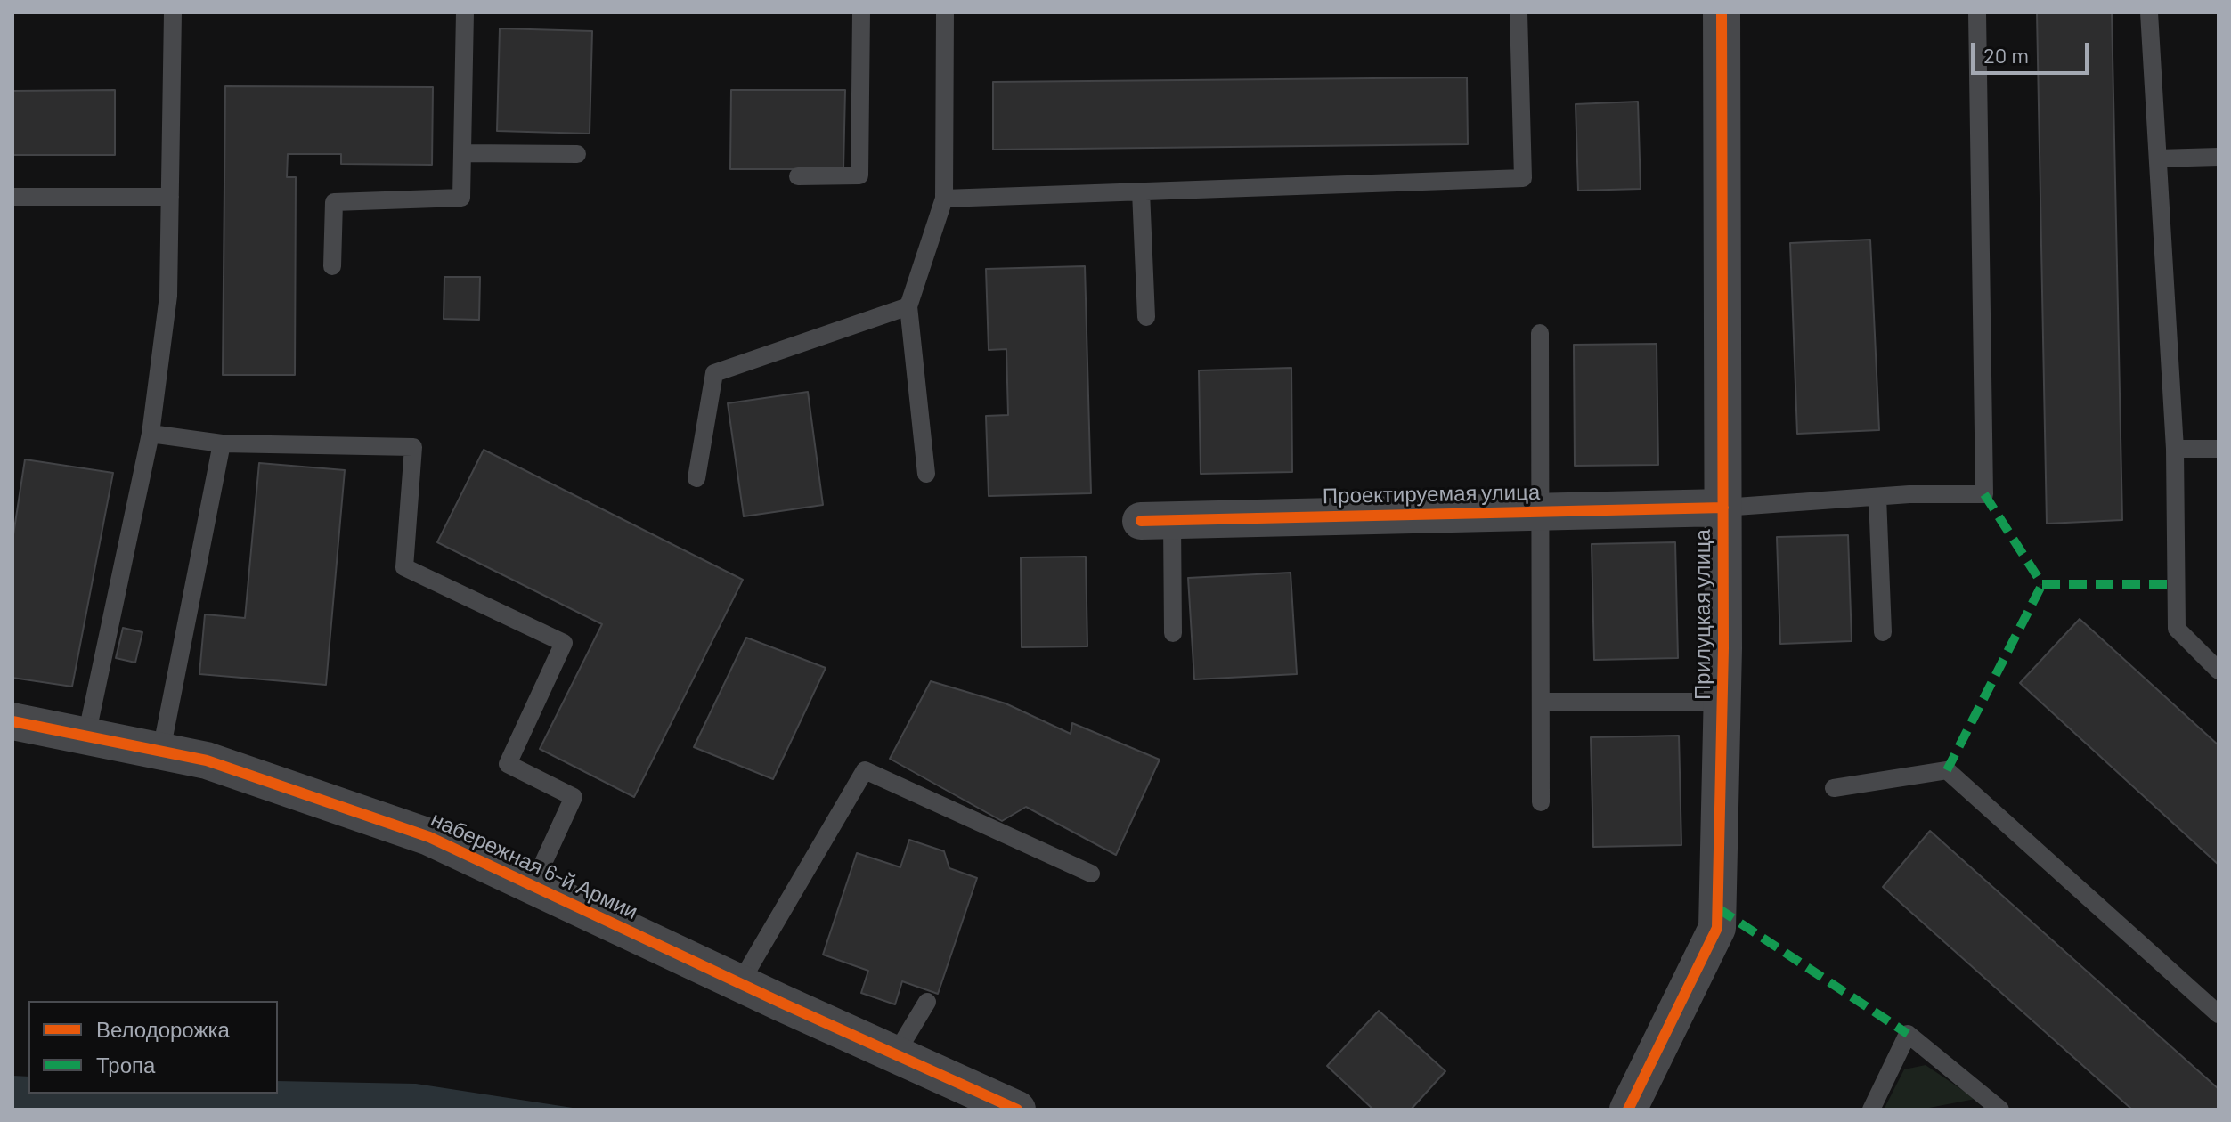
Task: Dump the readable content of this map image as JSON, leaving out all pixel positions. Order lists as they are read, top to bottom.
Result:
{
  "streets": {
    "street": ["Проектируемая улица", "Прилуцкая улица", "набережная 6-й Армии"]
  },
  "crossings": [
    ["Проектируемая улица", "Прилуцкая улица"]
  ],
  "legend": ["Велодорожка", "Тропа"],
  "scale_bar": "20 m"
}
